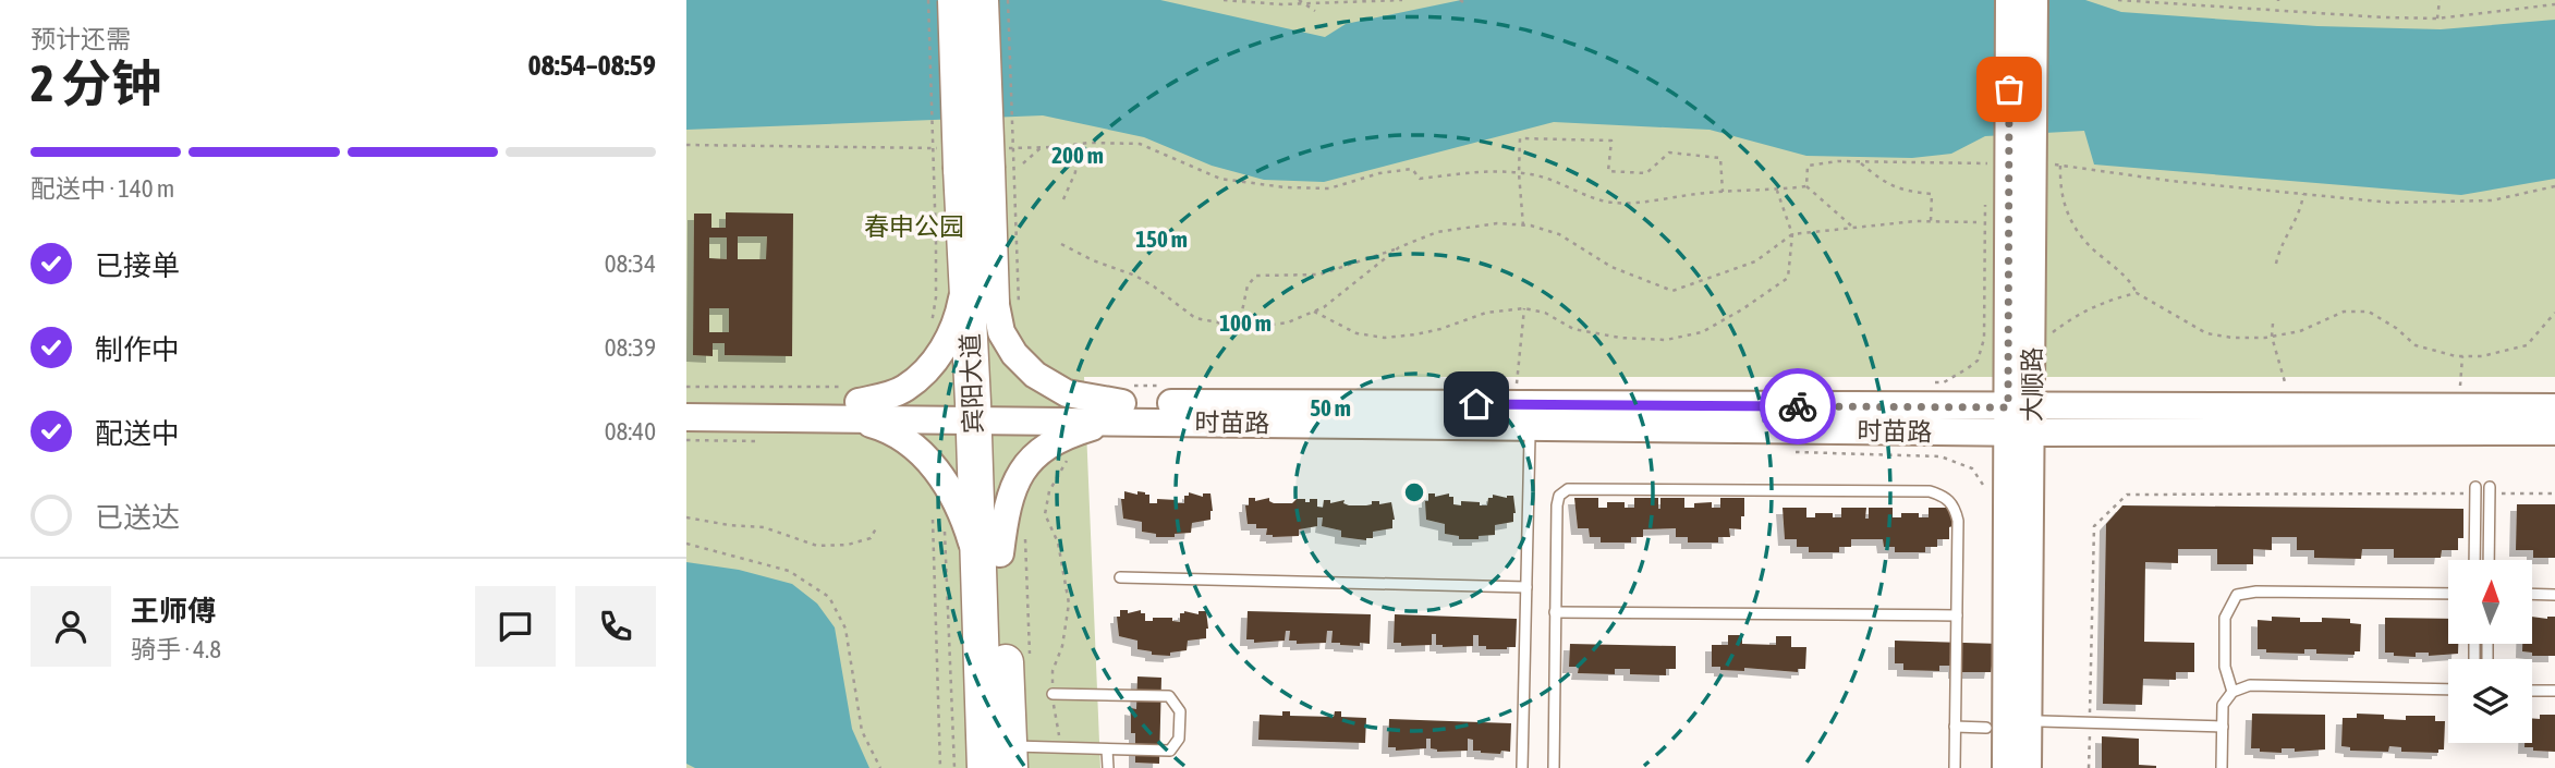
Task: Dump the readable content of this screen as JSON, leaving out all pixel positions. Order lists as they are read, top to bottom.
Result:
{
  "streets": {
    "highway": ["宾阳大道"],
    "street": ["大顺路", "时苗路"]
  },
  "crossings": [
    ["宾阳大道", "时苗路"],
    ["大顺路", "时苗路"]
  ],
  "parks": ["春申公园"],
  "north": "top",
  "page": {
    "heading": ["2 分钟", "预计还需", "08:54–08:59"],
    "panel": ["王师傅", "骑手 · 4.8"],
    "bar": "配送中 · 140 m",
    "list": [
      ["已接单", "08:34"],
      ["制作中", "08:39"],
      ["配送中", "08:40"],
      "已送达"
    ]
  },
  "rings": [
    "200 m",
    "150 m",
    "100 m",
    "50 m"
  ]
}
